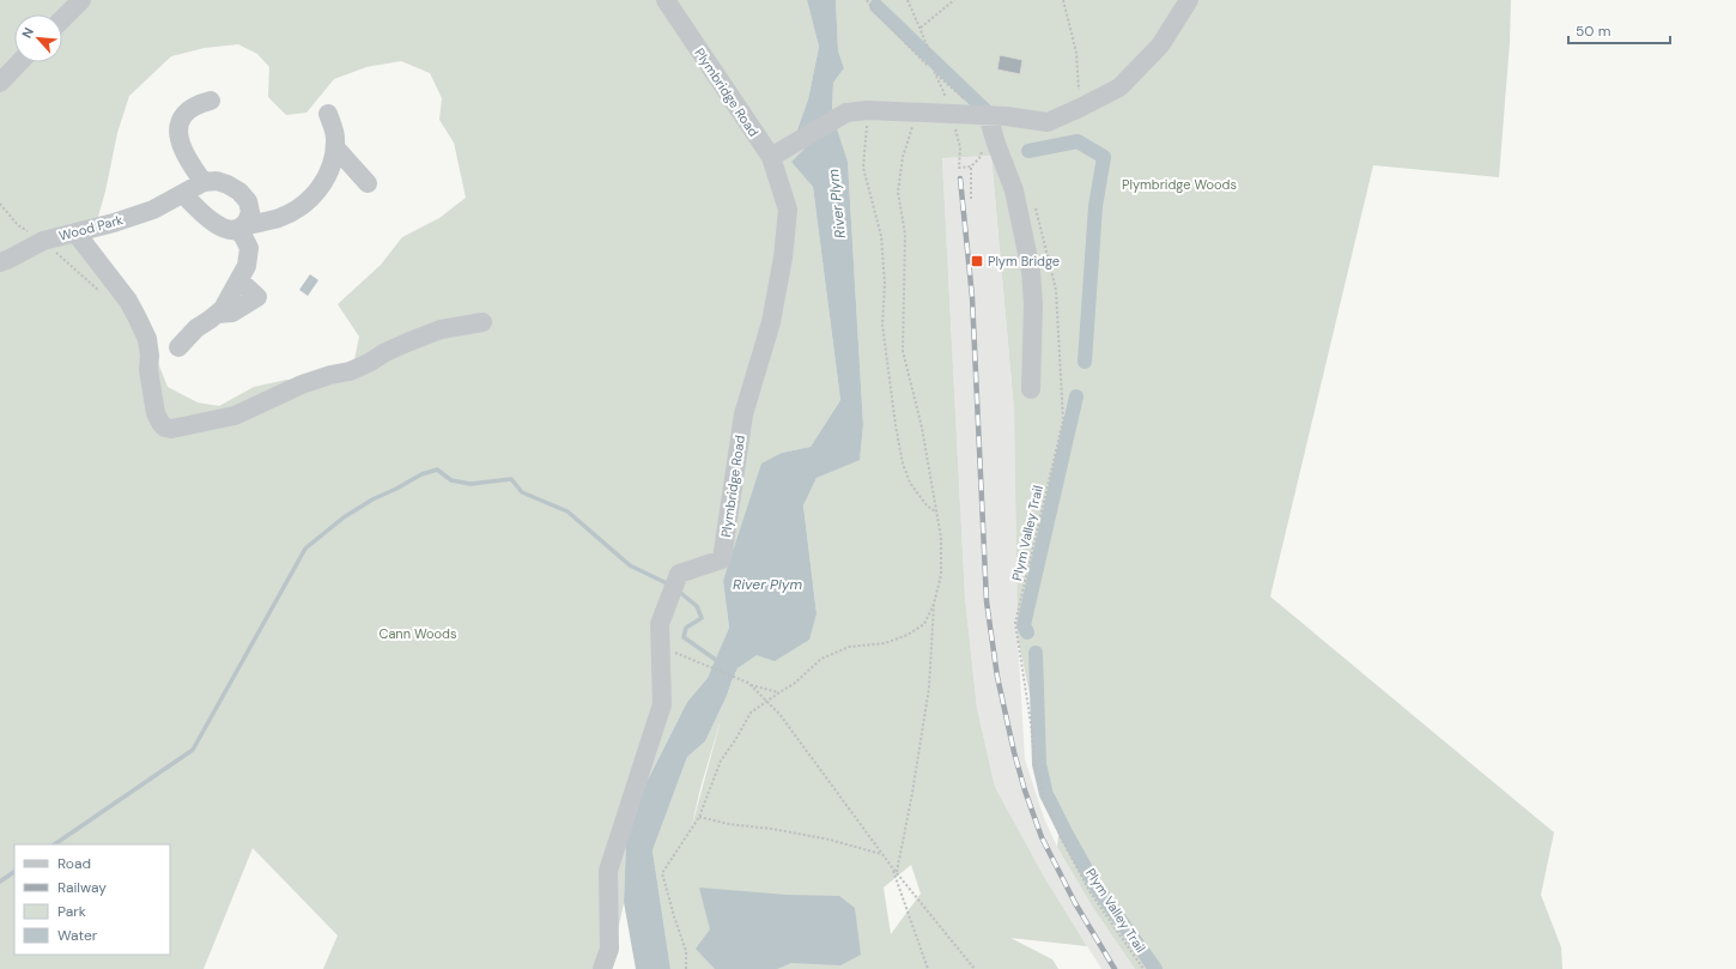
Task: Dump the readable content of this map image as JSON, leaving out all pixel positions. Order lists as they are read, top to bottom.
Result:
{
  "streets": {
    "street": ["Plymbridge Road", "Wood Park"],
    "path": ["Plym Valley Trail"]
  },
  "water": ["River Plym"],
  "parks": ["Plymbridge Woods", "Cann Woods"],
  "places": {
    "transit": ["Plym Bridge"]
  },
  "legend": [
    "Road",
    "Railway",
    "Park",
    "Water"
  ],
  "scale_bar": "50 m",
  "north": "top left"
}
